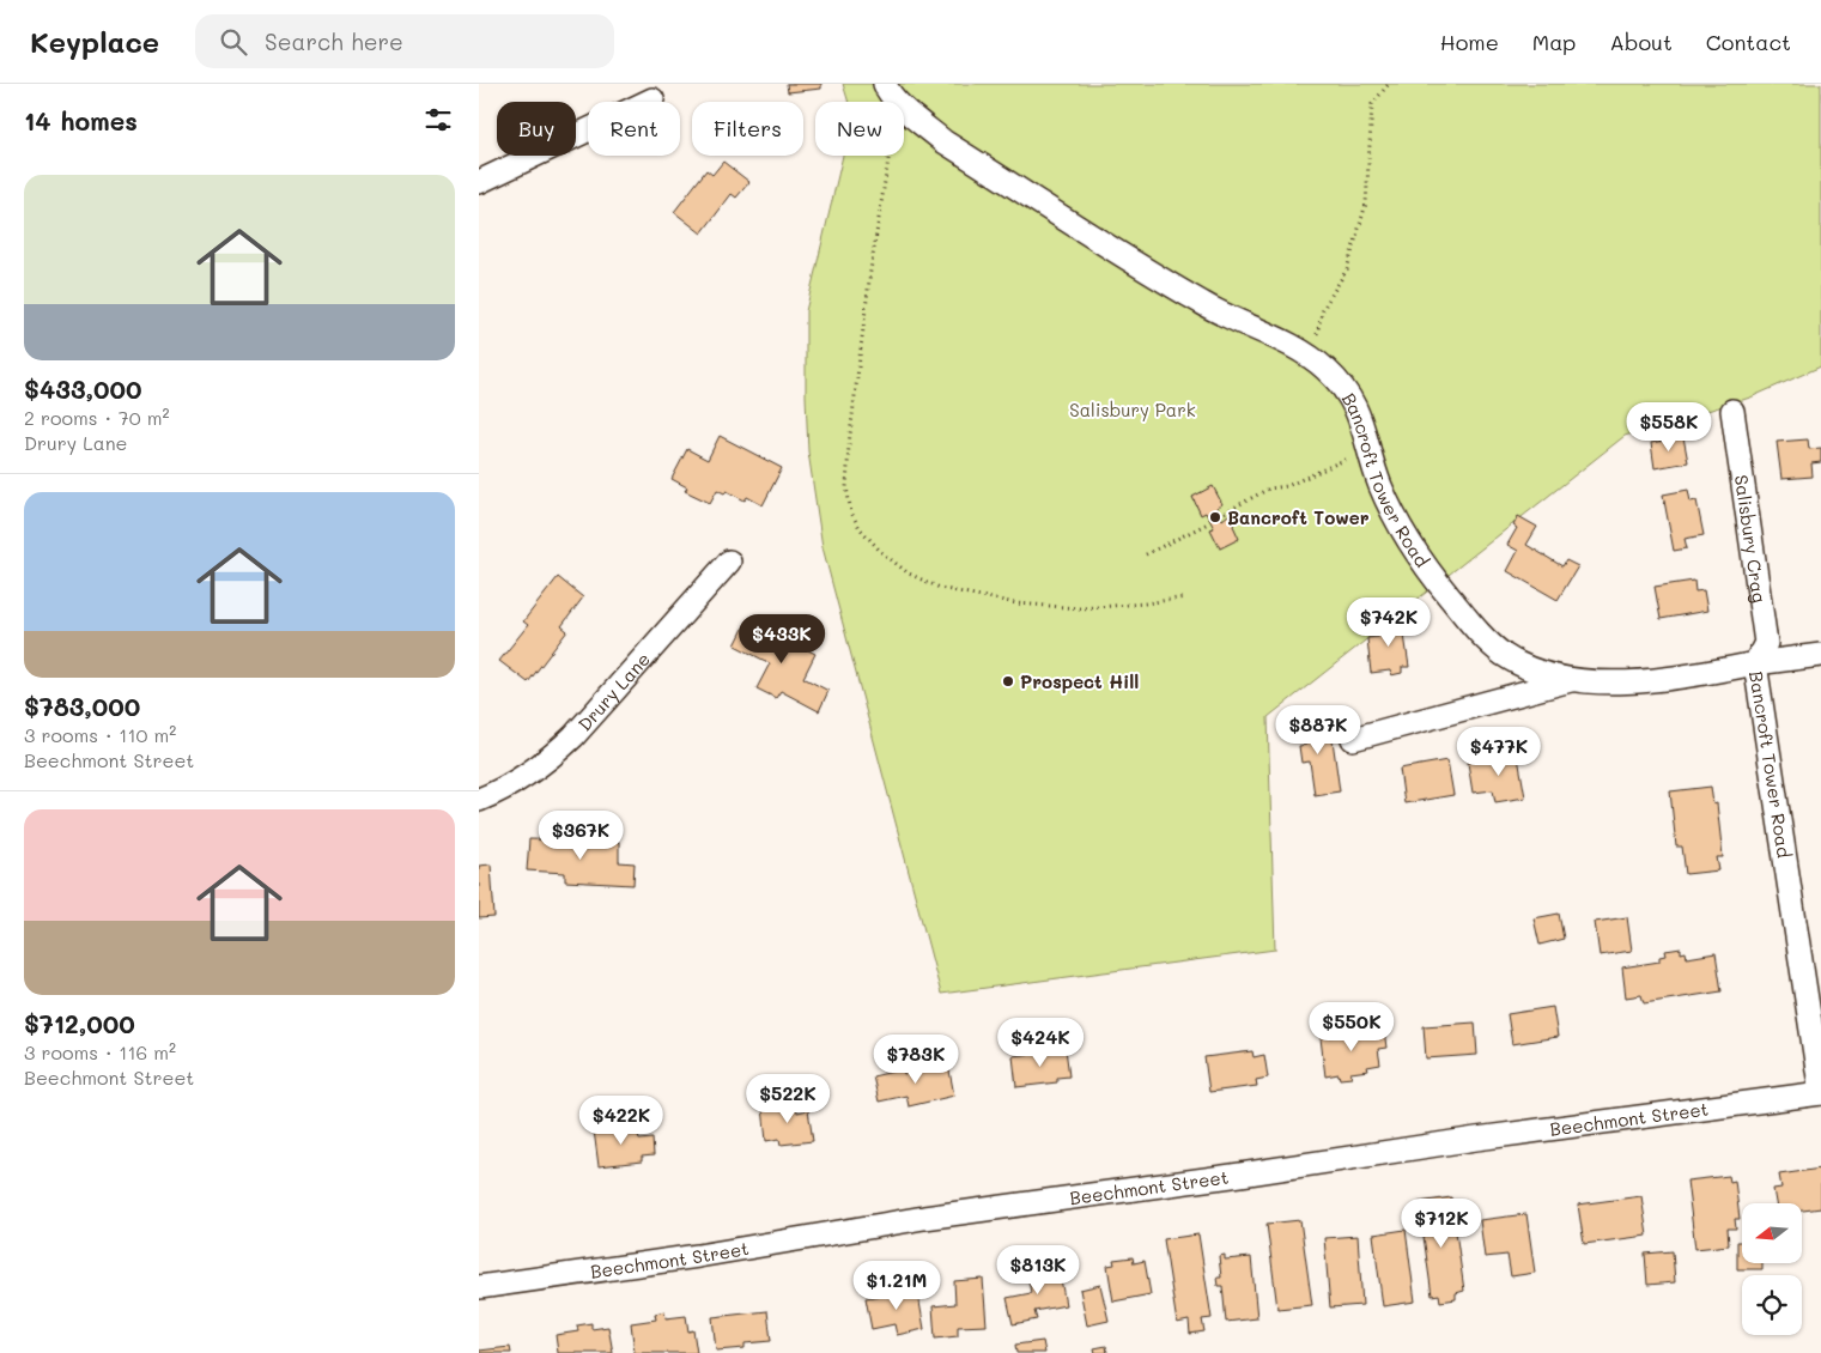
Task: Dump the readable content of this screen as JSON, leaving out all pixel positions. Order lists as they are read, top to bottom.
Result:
{
  "streets": {
    "street": [
      "Bancroft Tower Road",
      "Salisbury Crag",
      "Drury Lane",
      "Beechmont Street"
    ]
  },
  "crossings": [
    ["Bancroft Tower Road", "Salisbury Crag"],
    ["Bancroft Tower Road", "Beechmont Street"]
  ],
  "parks": ["Salisbury Park"],
  "places": ["Bancroft Tower", "Prospect Hill"],
  "north": "left",
  "page": {
    "header": "Keyplace",
    "search": "Search here",
    "nav": [
      "Home",
      "Map",
      "About",
      "Contact"
    ],
    "heading": "14 homes",
    "chip": [
      "Buy",
      "Rent",
      "Filters",
      "New"
    ],
    "list": [
      {
        "name": "$433,000",
        "note": "2 rooms · 70 m² · Drury Lane"
      },
      {
        "name": "$783,000",
        "note": "3 rooms · 110 m² · Beechmont Street"
      },
      {
        "name": "$712,000",
        "note": "3 rooms · 116 m² · Beechmont Street"
      }
    ],
    "price": [
      "$558K",
      "$742K",
      "$433K",
      "$887K",
      "$477K",
      "$367K",
      "$550K",
      "$424K",
      "$783K",
      "$522K",
      "$422K",
      "$712K",
      "$813K",
      "$1.21M"
    ]
  }
}
